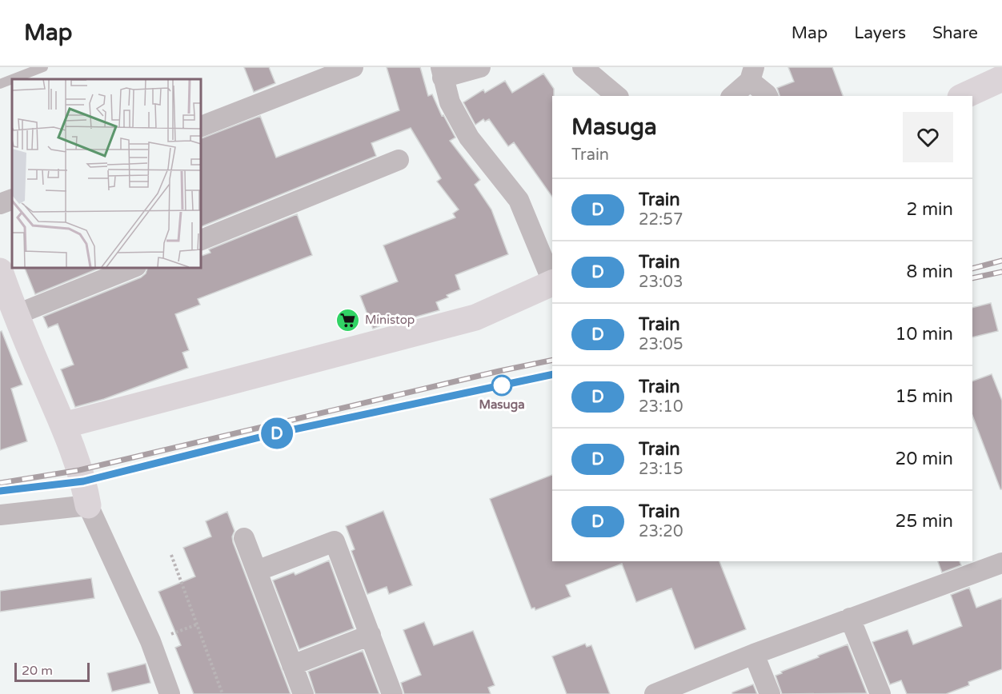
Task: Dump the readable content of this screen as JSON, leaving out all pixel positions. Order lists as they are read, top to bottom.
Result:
{
  "places": {
    "supermarket": ["Ministop"],
    "other": ["Masuga"]
  },
  "scale_bar": "20 m",
  "page": {
    "header": "Map",
    "nav": ["Map", "Layers", "Share"],
    "on_map": "D",
    "heading": ["Masuga", "Train"],
    "list": [
      {
        "mark": "D",
        "name": "Train",
        "note": "22:57",
        "value": "2 min"
      },
      {
        "mark": "D",
        "name": "Train",
        "note": "23:03",
        "value": "8 min"
      },
      {
        "mark": "D",
        "name": "Train",
        "note": "23:05",
        "value": "10 min"
      },
      {
        "mark": "D",
        "name": "Train",
        "note": "23:10",
        "value": "15 min"
      },
      {
        "mark": "D",
        "name": "Train",
        "note": "23:15",
        "value": "20 min"
      },
      {
        "mark": "D",
        "name": "Train",
        "note": "23:20",
        "value": "25 min"
      }
    ],
    "scale": "20 m"
  }
}
